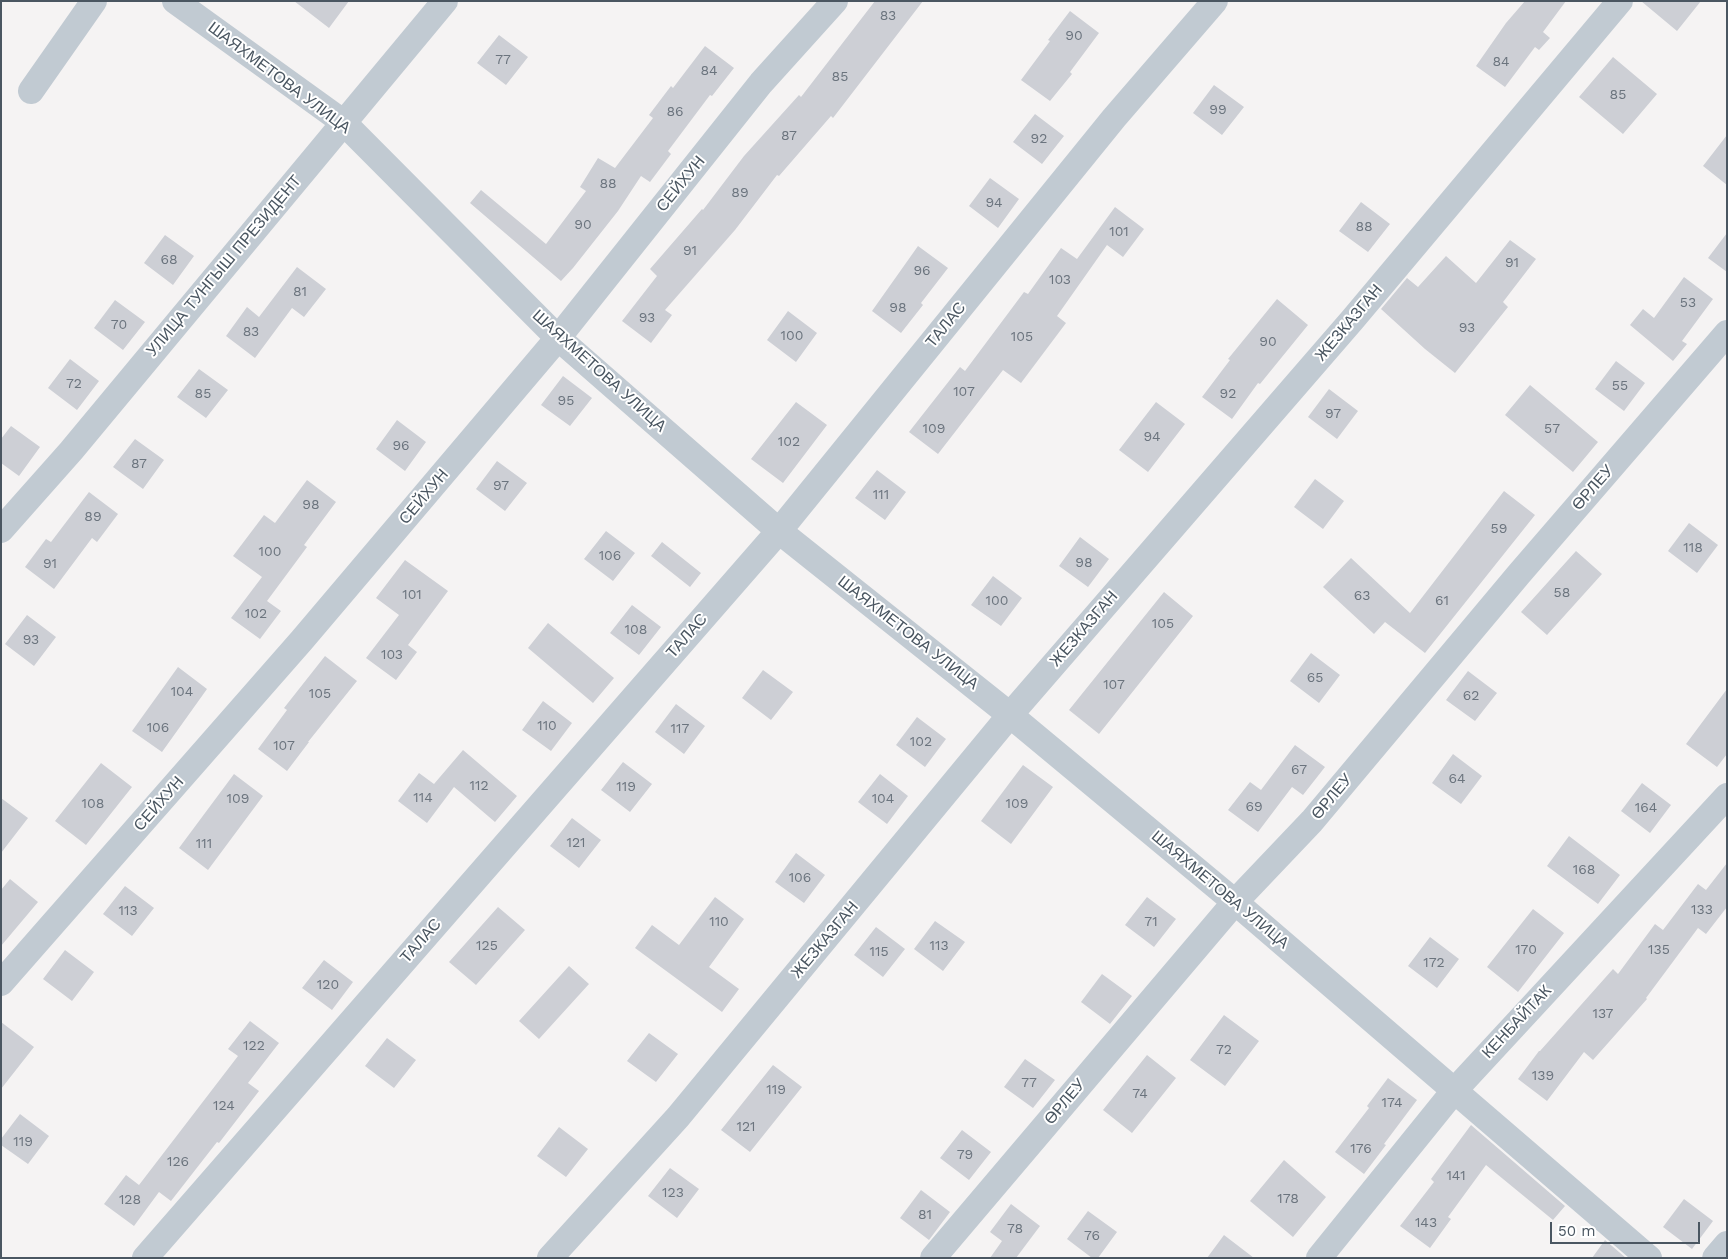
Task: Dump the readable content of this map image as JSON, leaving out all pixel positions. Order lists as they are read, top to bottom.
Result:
{
  "streets": {
    "street": [
      "ШАЯХМЕТОВА УЛИЦА",
      "СЕЙХУН",
      "УЛИЦА ТУНГЫШ ПРЕЗИДЕНТ",
      "ЖЕЗКАЗГАН",
      "ТАЛАС",
      "ӨРЛЕУ",
      "КЕНБАЙТАК"
    ]
  },
  "crossings": [
    ["ШАЯХМЕТОВА УЛИЦА", "СЕЙХУН"],
    ["ШАЯХМЕТОВА УЛИЦА", "УЛИЦА ТУНГЫШ ПРЕЗИДЕНТ"],
    ["ШАЯХМЕТОВА УЛИЦА", "ЖЕЗКАЗГАН"],
    ["ШАЯХМЕТОВА УЛИЦА", "ТАЛАС"],
    ["ШАЯХМЕТОВА УЛИЦА", "ӨРЛЕУ"],
    ["ШАЯХМЕТОВА УЛИЦА", "КЕНБАЙТАК"]
  ],
  "house_numbers": [
    "83",
    "90",
    "77",
    "84",
    "84",
    "85",
    "85",
    "99",
    "86",
    "87",
    "92",
    "88",
    "89",
    "94",
    "90",
    "88",
    "101",
    "91",
    "68",
    "91",
    "96",
    "103",
    "81",
    "53",
    "98",
    "93",
    "70",
    "93",
    "83",
    "100",
    "105",
    "90",
    "72",
    "55",
    "107",
    "85",
    "92",
    "95",
    "97",
    "109",
    "57",
    "94",
    "102",
    "96",
    "87",
    "97",
    "111",
    "98",
    "89",
    "59",
    "118",
    "100",
    "106",
    "98",
    "91",
    "58",
    "101",
    "63",
    "100",
    "61",
    "102",
    "105",
    "108",
    "93",
    "103",
    "65",
    "107",
    "104",
    "105",
    "62",
    "110",
    "106",
    "117",
    "102",
    "107",
    "67",
    "64",
    "112",
    "119",
    "114",
    "109",
    "104",
    "108",
    "109",
    "69",
    "164",
    "121",
    "111",
    "168",
    "106",
    "133",
    "113",
    "110",
    "71",
    "125",
    "113",
    "170",
    "135",
    "115",
    "172",
    "120",
    "137",
    "122",
    "72",
    "139",
    "77",
    "119",
    "74",
    "174",
    "124",
    "121",
    "119",
    "176",
    "79",
    "126",
    "141",
    "123",
    "178",
    "128",
    "81",
    "143",
    "78",
    "76"
  ],
  "scale_bar": "50 m"
}
